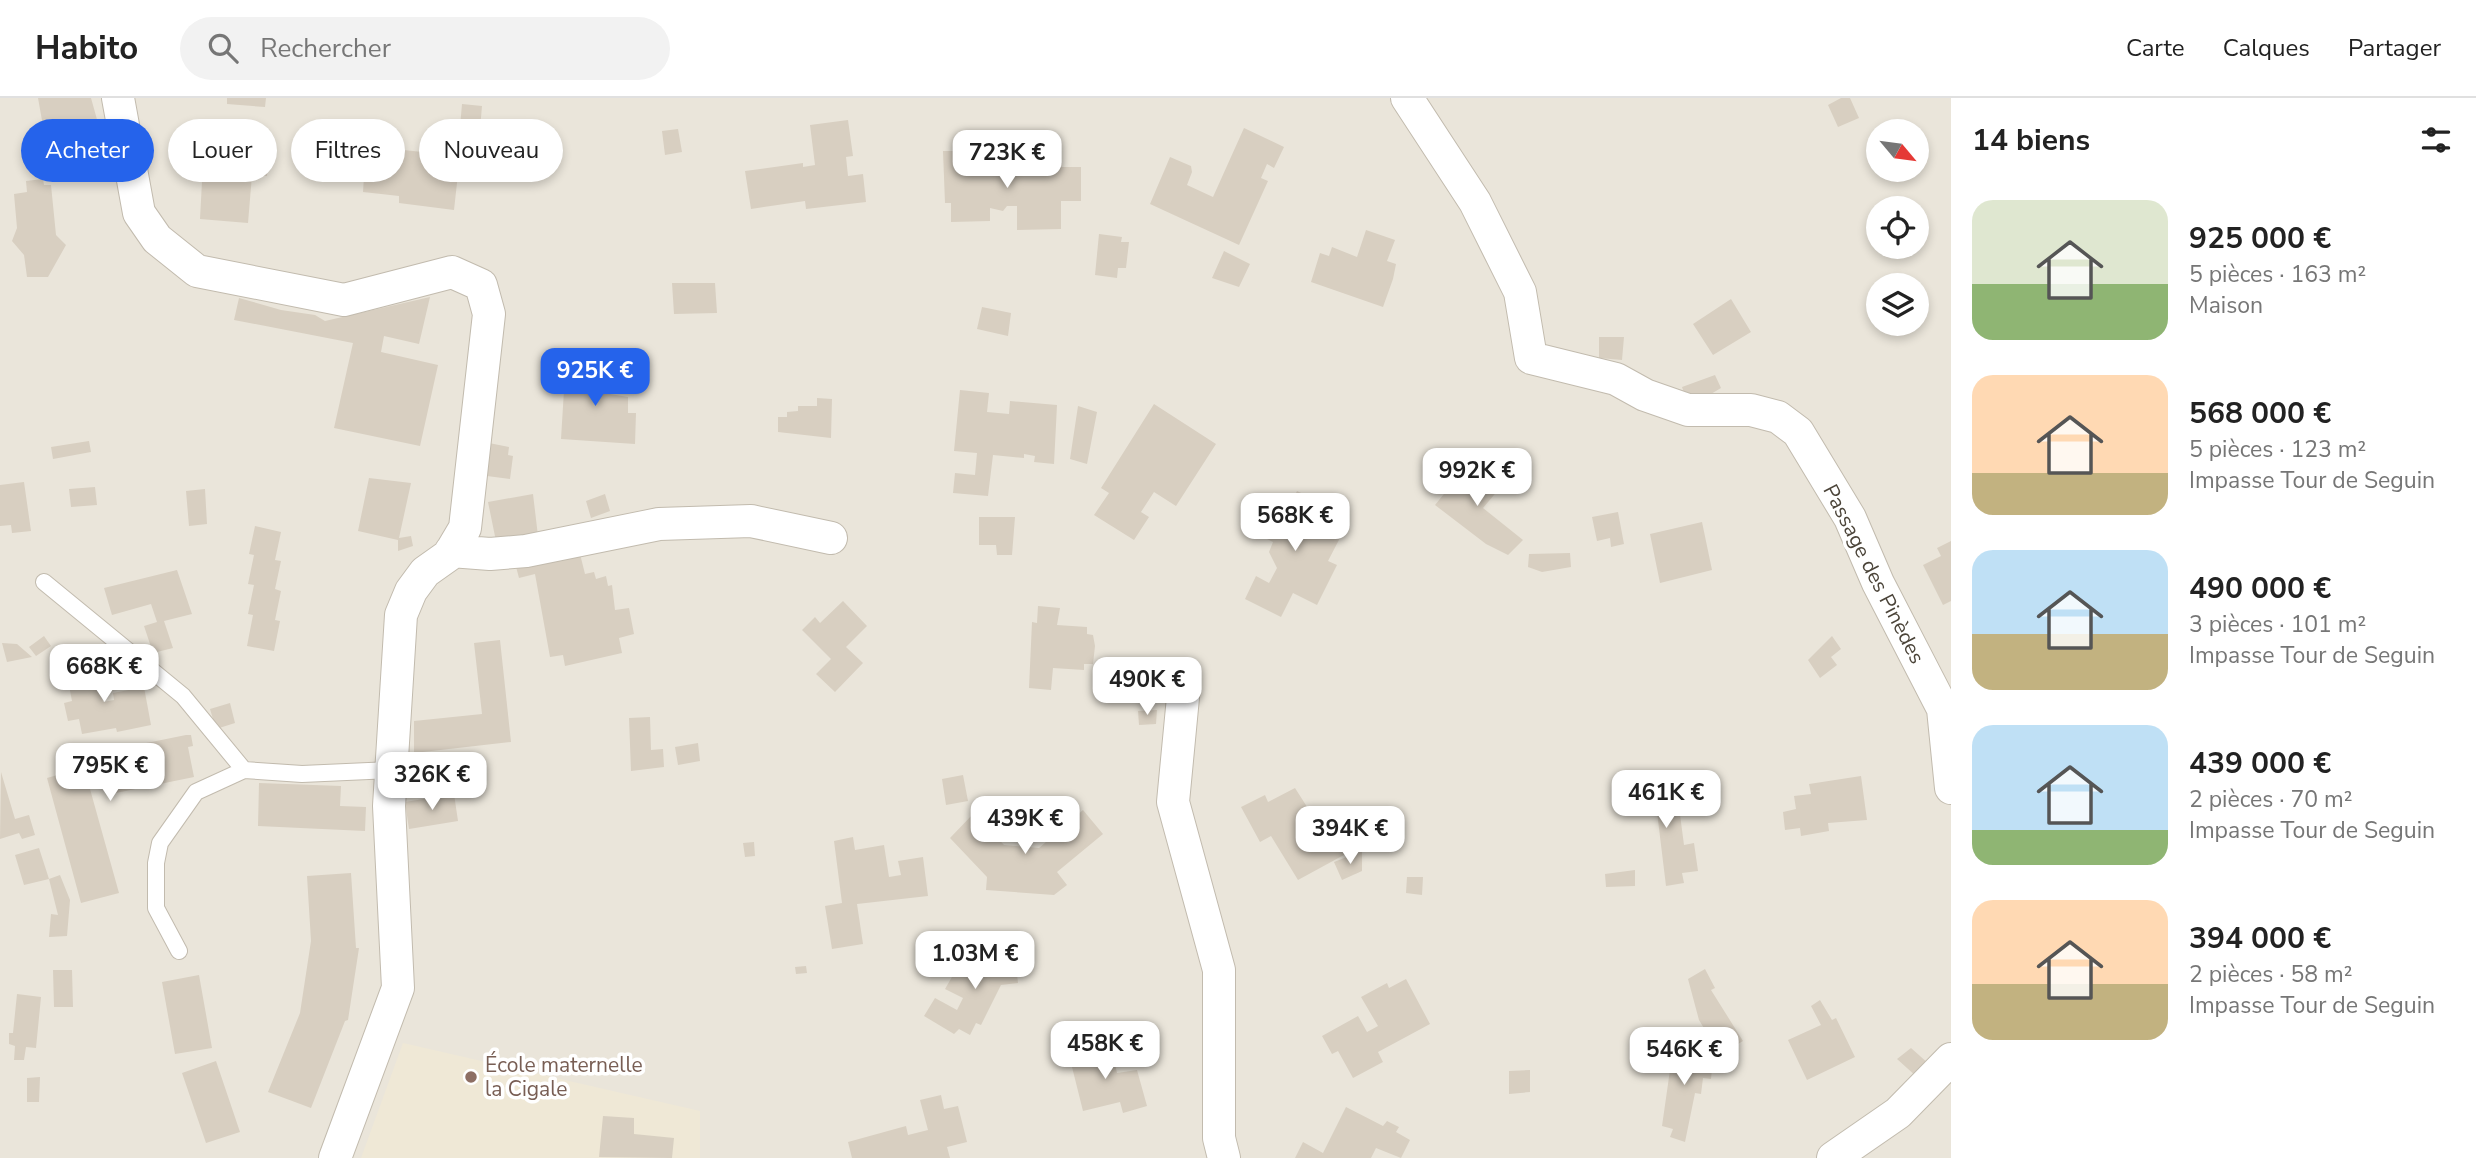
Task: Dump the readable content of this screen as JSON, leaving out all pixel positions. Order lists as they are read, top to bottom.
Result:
{
  "streets": {
    "street": ["Passage des Pinèdes"]
  },
  "places": ["École maternelle la Cigale"],
  "north": "bottom right",
  "page": {
    "header": "Habito",
    "search": "Rechercher",
    "nav": ["Carte", "Calques", "Partager"],
    "heading": "14 biens",
    "chip": [
      "Acheter",
      "Louer",
      "Filtres",
      "Nouveau"
    ],
    "price": [
      "723K €",
      "925K €",
      "992K €",
      "568K €",
      "668K €",
      "490K €",
      "795K €",
      "326K €",
      "461K €",
      "439K €",
      "394K €",
      "1.03M €",
      "458K €",
      "546K €"
    ],
    "list": [
      {
        "name": "925 000 €",
        "note": "5 pièces · 163 m² · Maison"
      },
      {
        "name": "568 000 €",
        "note": "5 pièces · 123 m² · Impasse Tour de Seguin"
      },
      {
        "name": "490 000 €",
        "note": "3 pièces · 101 m² · Impasse Tour de Seguin"
      },
      {
        "name": "439 000 €",
        "note": "2 pièces · 70 m² · Impasse Tour de Seguin"
      },
      {
        "name": "394 000 €",
        "note": "2 pièces · 58 m² · Impasse Tour de Seguin"
      }
    ]
  }
}
